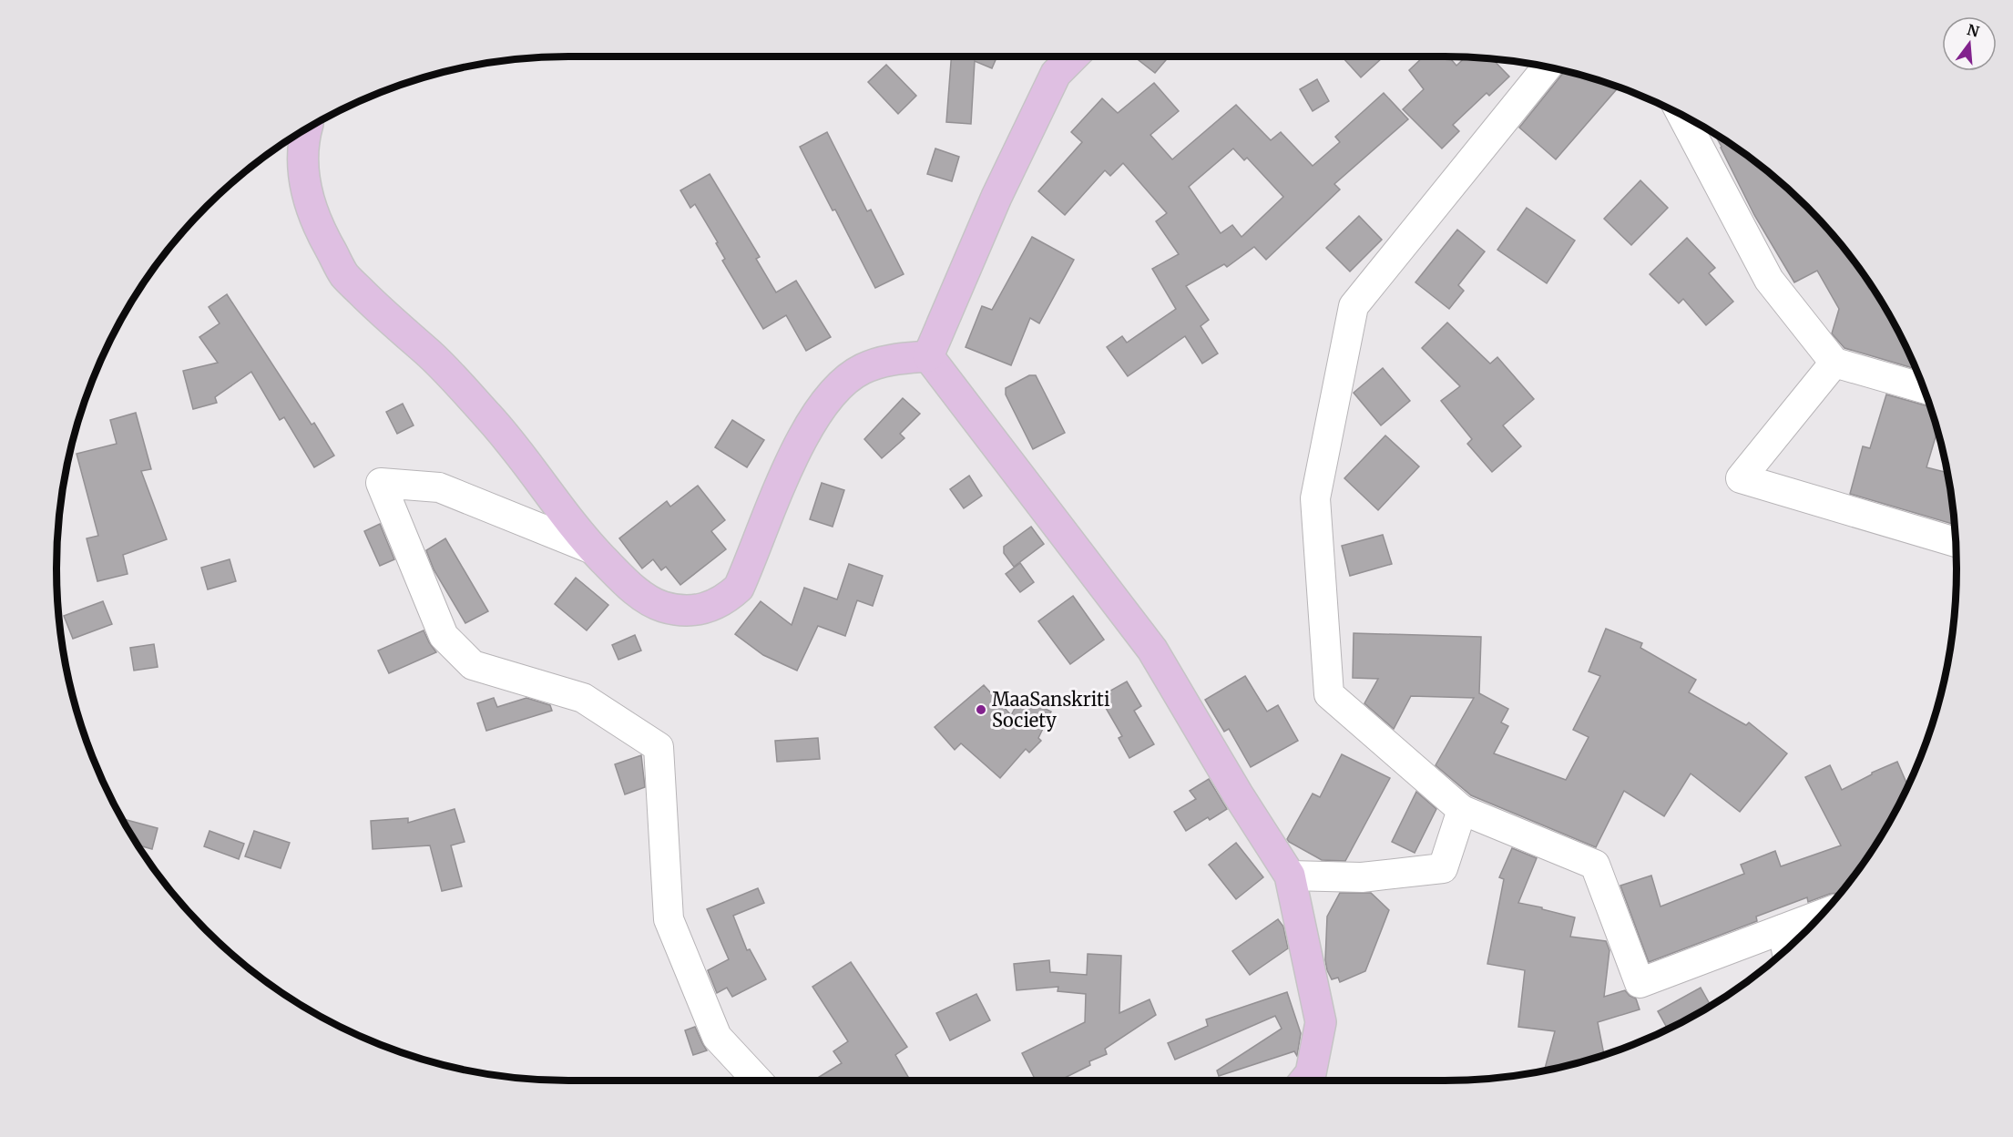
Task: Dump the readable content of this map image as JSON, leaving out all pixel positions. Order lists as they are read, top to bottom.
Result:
{
  "places": ["MaaSanskriti Society"],
  "north": "top"
}
